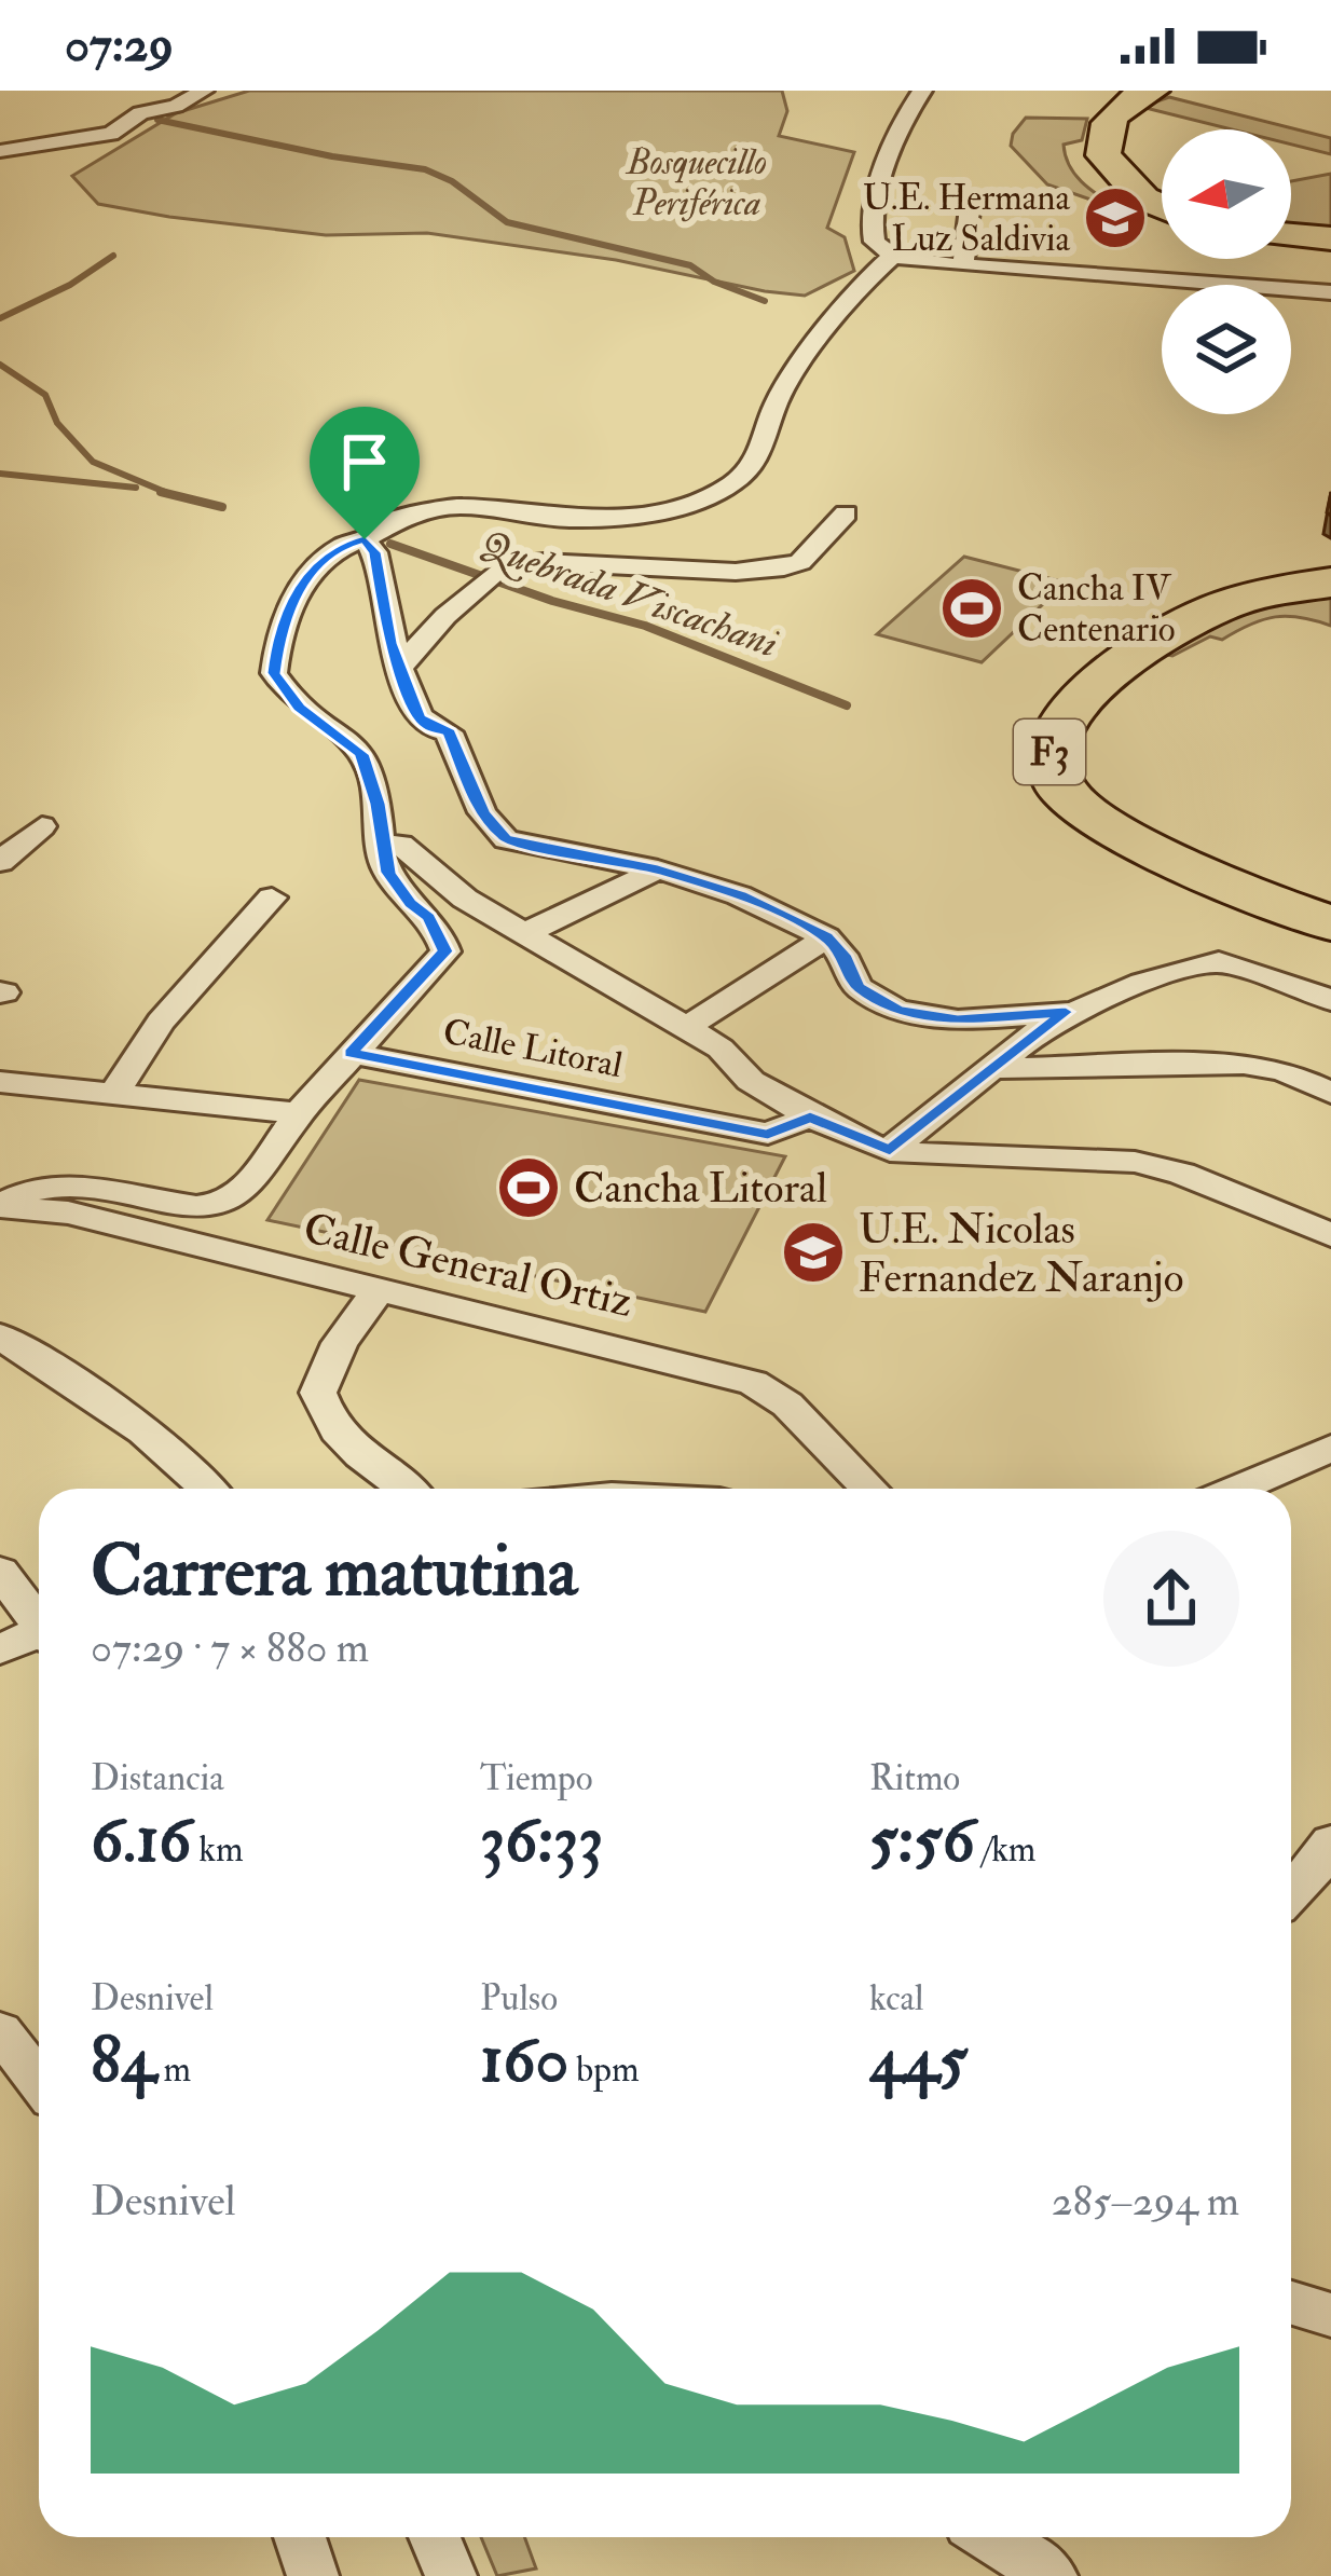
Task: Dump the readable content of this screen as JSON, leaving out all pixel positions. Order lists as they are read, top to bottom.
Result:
{
  "streets": {
    "highway": ["F3"],
    "street": ["Calle Litoral", "Calle General Ortiz"]
  },
  "water": ["Quebrada Viscachani"],
  "parks": ["Bosquecillo Periférica"],
  "places": {
    "school or university": ["U.E. Hermana Luz Saldivia", "U.E. Nicolas Fernandez Naranjo"],
    "sports": ["Cancha IV Centenario", "Cancha Litoral"]
  },
  "north": "left",
  "page": {
    "status": "07:29",
    "heading": ["Carrera matutina", "07:29 · 7 × 880 m"],
    "stats": [
      ["Distancia", "6.16 km"],
      ["Tiempo", "36:33"],
      ["Ritmo", "5:56 /km"],
      ["Desnivel", "84 m"],
      ["Pulso", "160 bpm"],
      ["kcal", "445"]
    ],
    "chart": ["Desnivel", "285–294 m"]
  }
}
